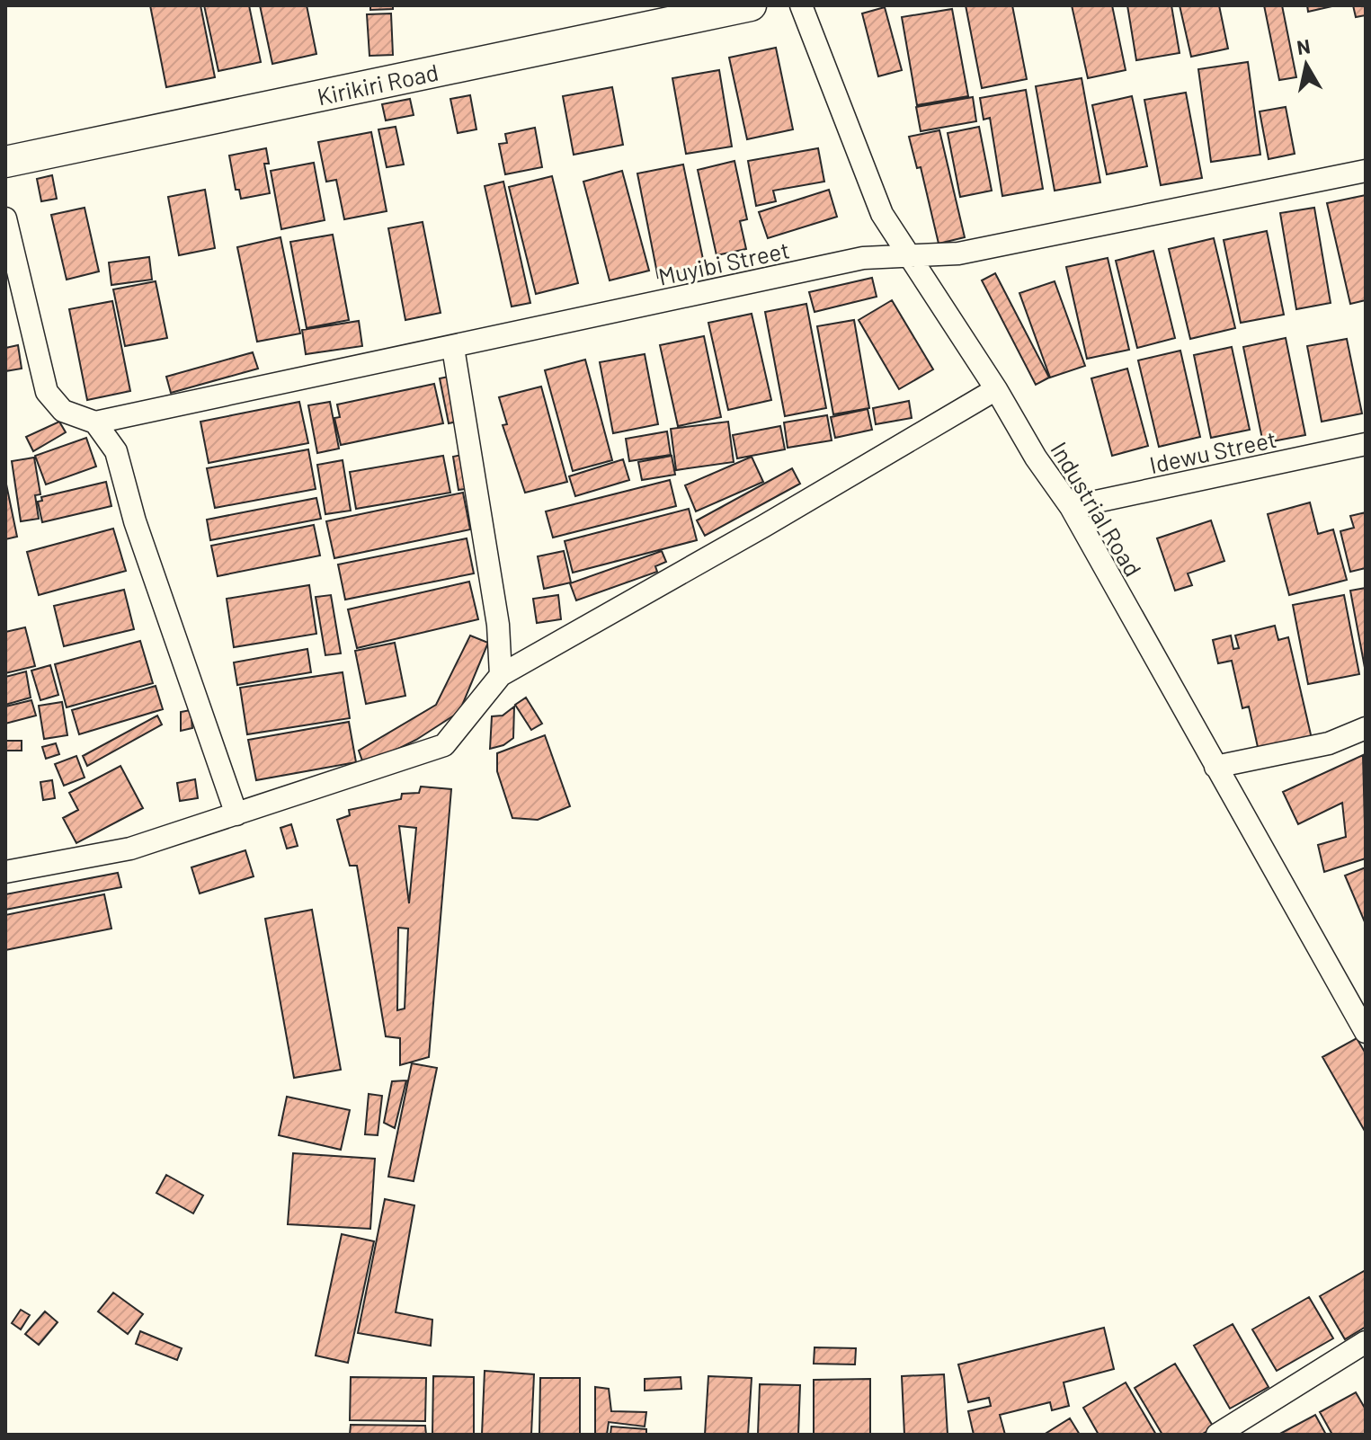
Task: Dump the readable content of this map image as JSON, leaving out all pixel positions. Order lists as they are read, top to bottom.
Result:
{
  "streets": {
    "main road": ["Kirikiri Road"],
    "street": ["Muyibi Street", "Idewu Street", "Industrial Road"]
  },
  "crossings": [
    ["Muyibi Street", "Industrial Road"],
    ["Idewu Street", "Industrial Road"]
  ],
  "north": "top"
}
